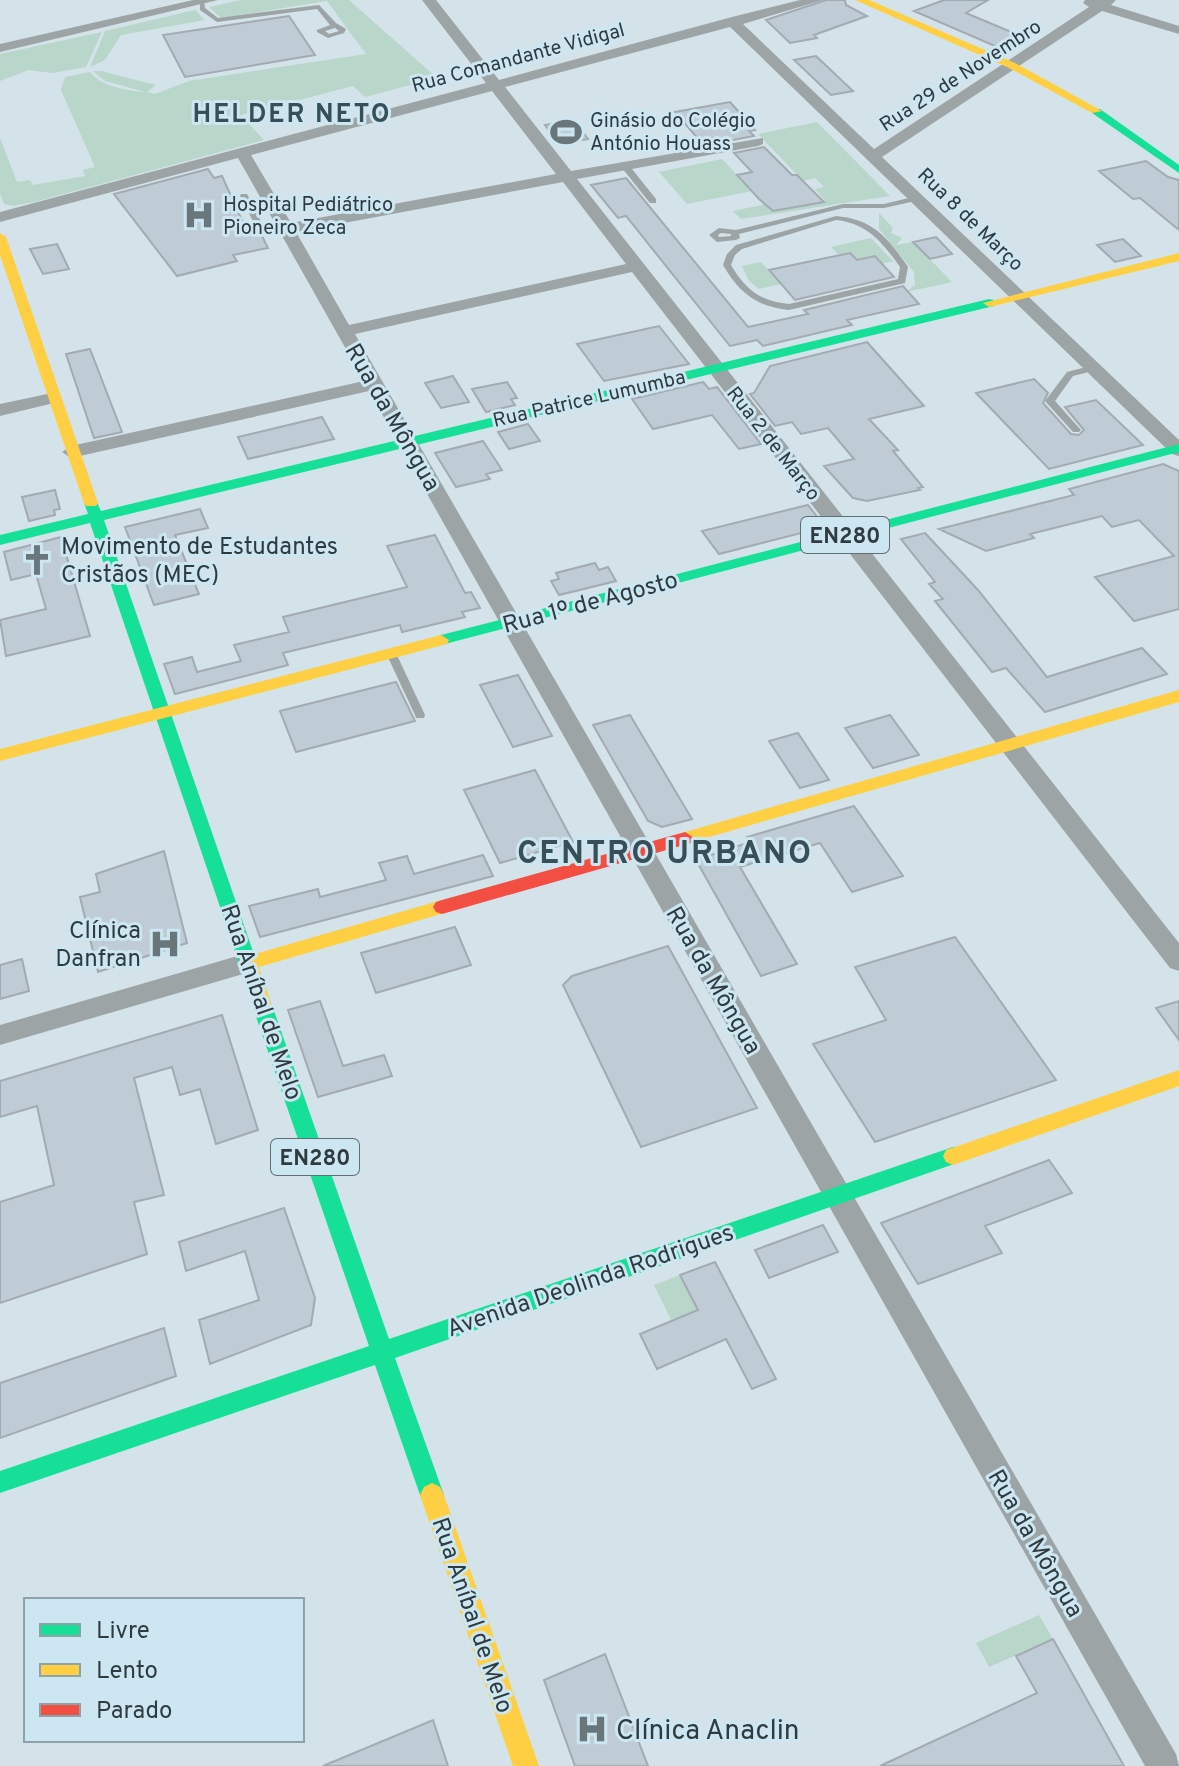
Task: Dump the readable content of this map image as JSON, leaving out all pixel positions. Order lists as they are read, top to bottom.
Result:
{
  "streets": {
    "street": [
      "Rua Comandante Vidigal",
      "Rua 29 de Novembro",
      "Rua 8 de Março",
      "Rua Patrice Lumumba",
      "Rua da Môngua",
      "Rua 2 de Março",
      "EN280",
      "Rua 1º de Agosto",
      "Rua Aníbal de Melo",
      "Avenida Deolinda Rodrigues"
    ]
  },
  "crossings": [
    ["Rua Comandante Vidigal", "Rua 8 de Março"],
    ["Rua Comandante Vidigal", "Rua da Môngua"],
    ["Rua Comandante Vidigal", "Rua 2 de Março"],
    ["Rua 29 de Novembro", "Rua 8 de Março"],
    ["Rua 8 de Março", "Rua Patrice Lumumba"],
    ["Rua 8 de Março", "Rua 1º de Agosto"],
    ["Rua Patrice Lumumba", "Rua da Môngua"],
    ["Rua Patrice Lumumba", "Rua 2 de Março"],
    ["Rua Patrice Lumumba", "Rua Aníbal de Melo"],
    ["Rua da Môngua", "Rua 1º de Agosto"],
    ["Rua da Môngua", "Avenida Deolinda Rodrigues"],
    ["Rua 2 de Março", "Rua 1º de Agosto"],
    ["Rua 1º de Agosto", "Rua Aníbal de Melo"],
    ["Rua Aníbal de Melo", "Avenida Deolinda Rodrigues"]
  ],
  "districts": ["HELDER NETO", "CENTRO URBANO"],
  "places": {
    "sports": ["Ginásio do Colégio António Houass"],
    "hospital": ["Hospital Pediátrico Pioneiro Zeca", "Clínica Danfran", "Clínica Anaclin"],
    "church": ["Movimento de Estudantes Cristãos (MEC)"]
  },
  "legend": ["Livre", "Lento", "Parado"]
}
